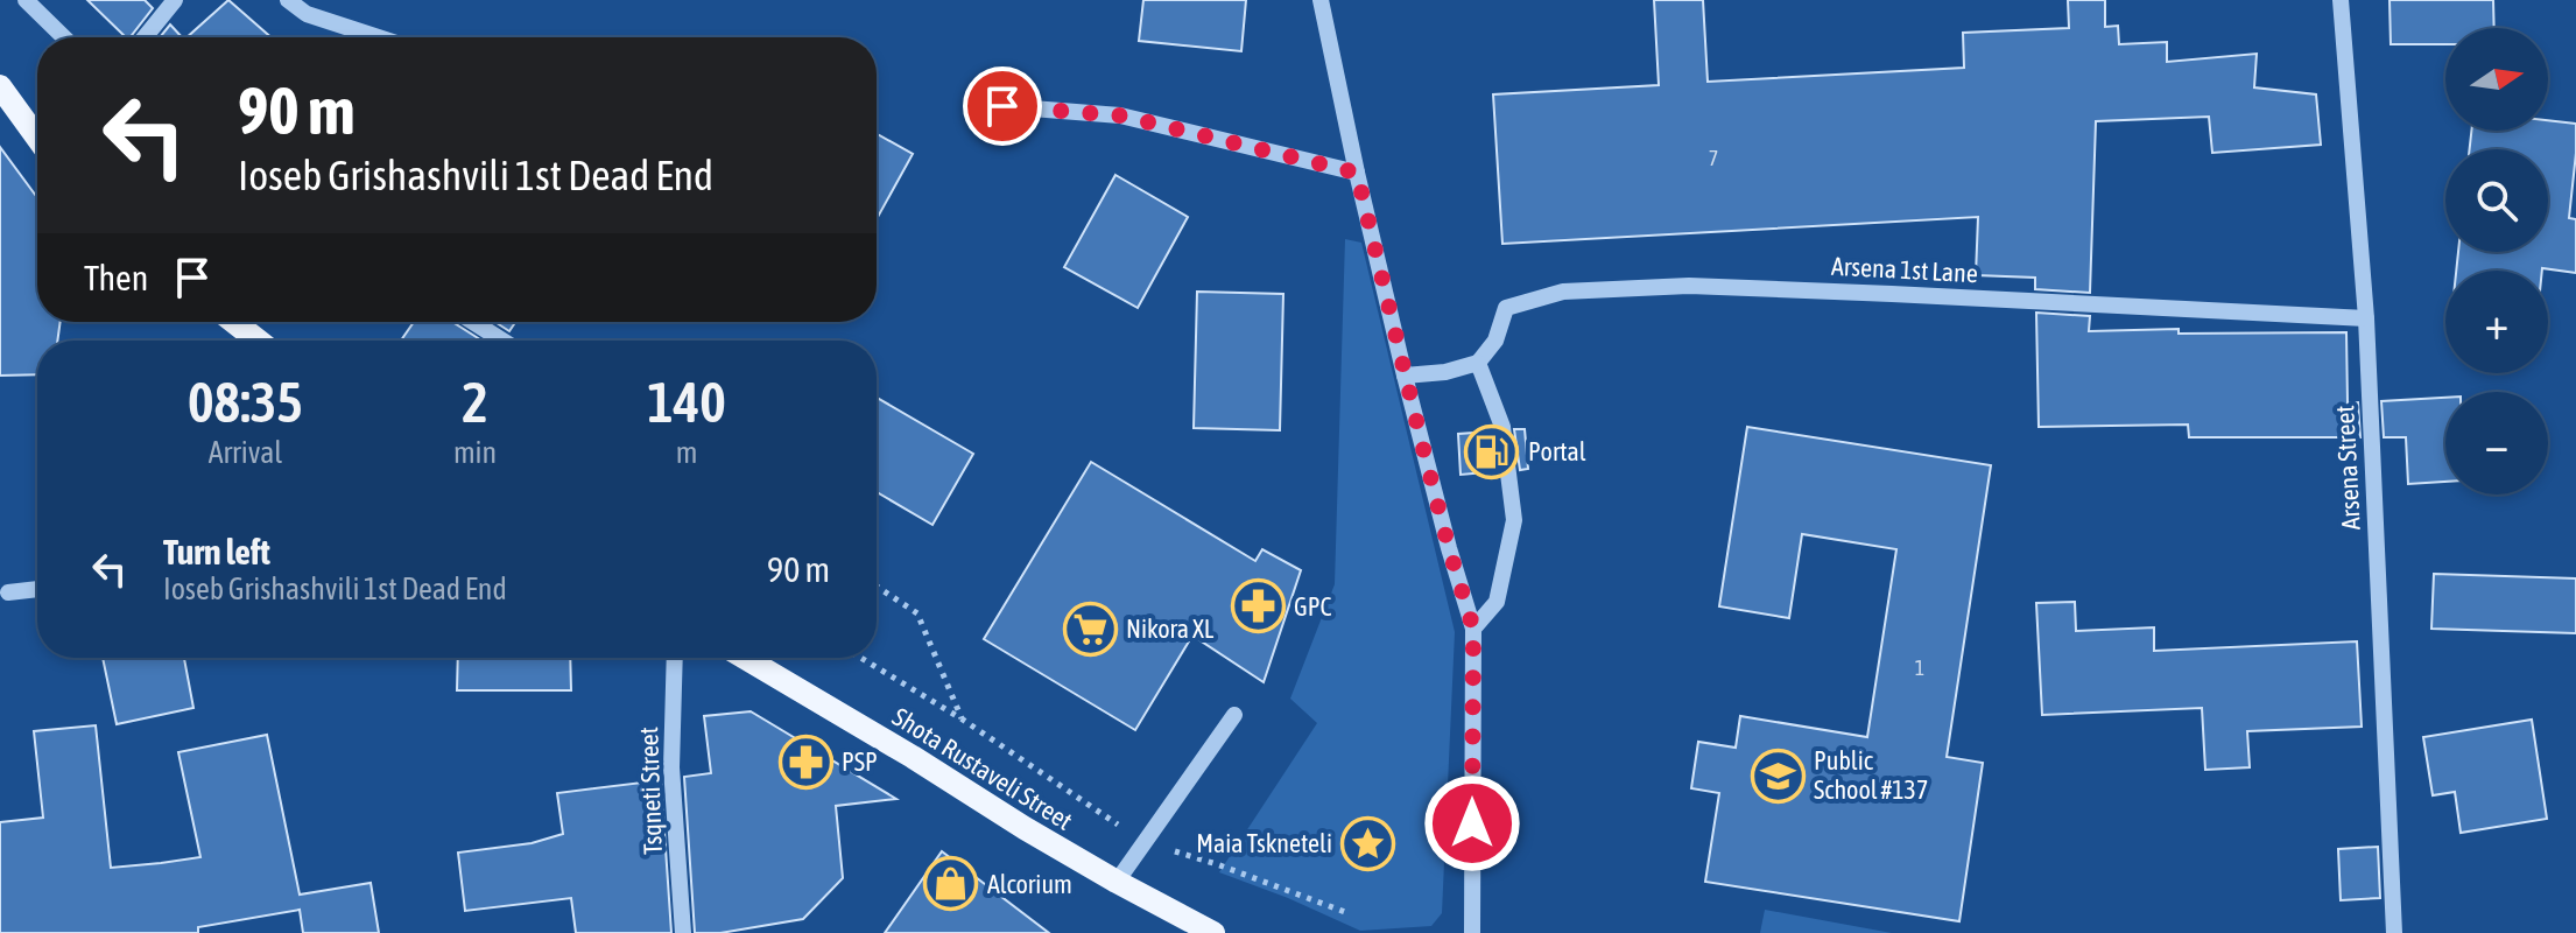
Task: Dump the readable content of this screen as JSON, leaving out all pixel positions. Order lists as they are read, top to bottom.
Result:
{
  "streets": {
    "main road": ["Shota Rustaveli Street"],
    "street": ["Arsena 1st Lane", "Arsena Street", "Tsqneti Street"]
  },
  "crossings": [
    ["Arsena 1st Lane", "Arsena Street"]
  ],
  "places": {
    "fuel station": ["Portal"],
    "pharmacy": ["GPC", "PSP"],
    "supermarket": ["Nikora XL"],
    "school or university": ["Public School #137"],
    "place": ["Maia Tskneteli"],
    "shop": ["Alcorium"]
  },
  "house_numbers": ["7", "1"],
  "north": "right",
  "page": {
    "map_buttons": ["+", "−"],
    "turn": ["90 m", "Ioseb Grishashvili 1st Dead End"],
    "then": "Then",
    "eta": [
      "08:35",
      "Arrival",
      "2",
      "min",
      "140",
      "m"
    ],
    "list": [
      {
        "name": "Turn left",
        "note": "Ioseb Grishashvili 1st Dead End",
        "value": "90 m"
      }
    ]
  }
}
